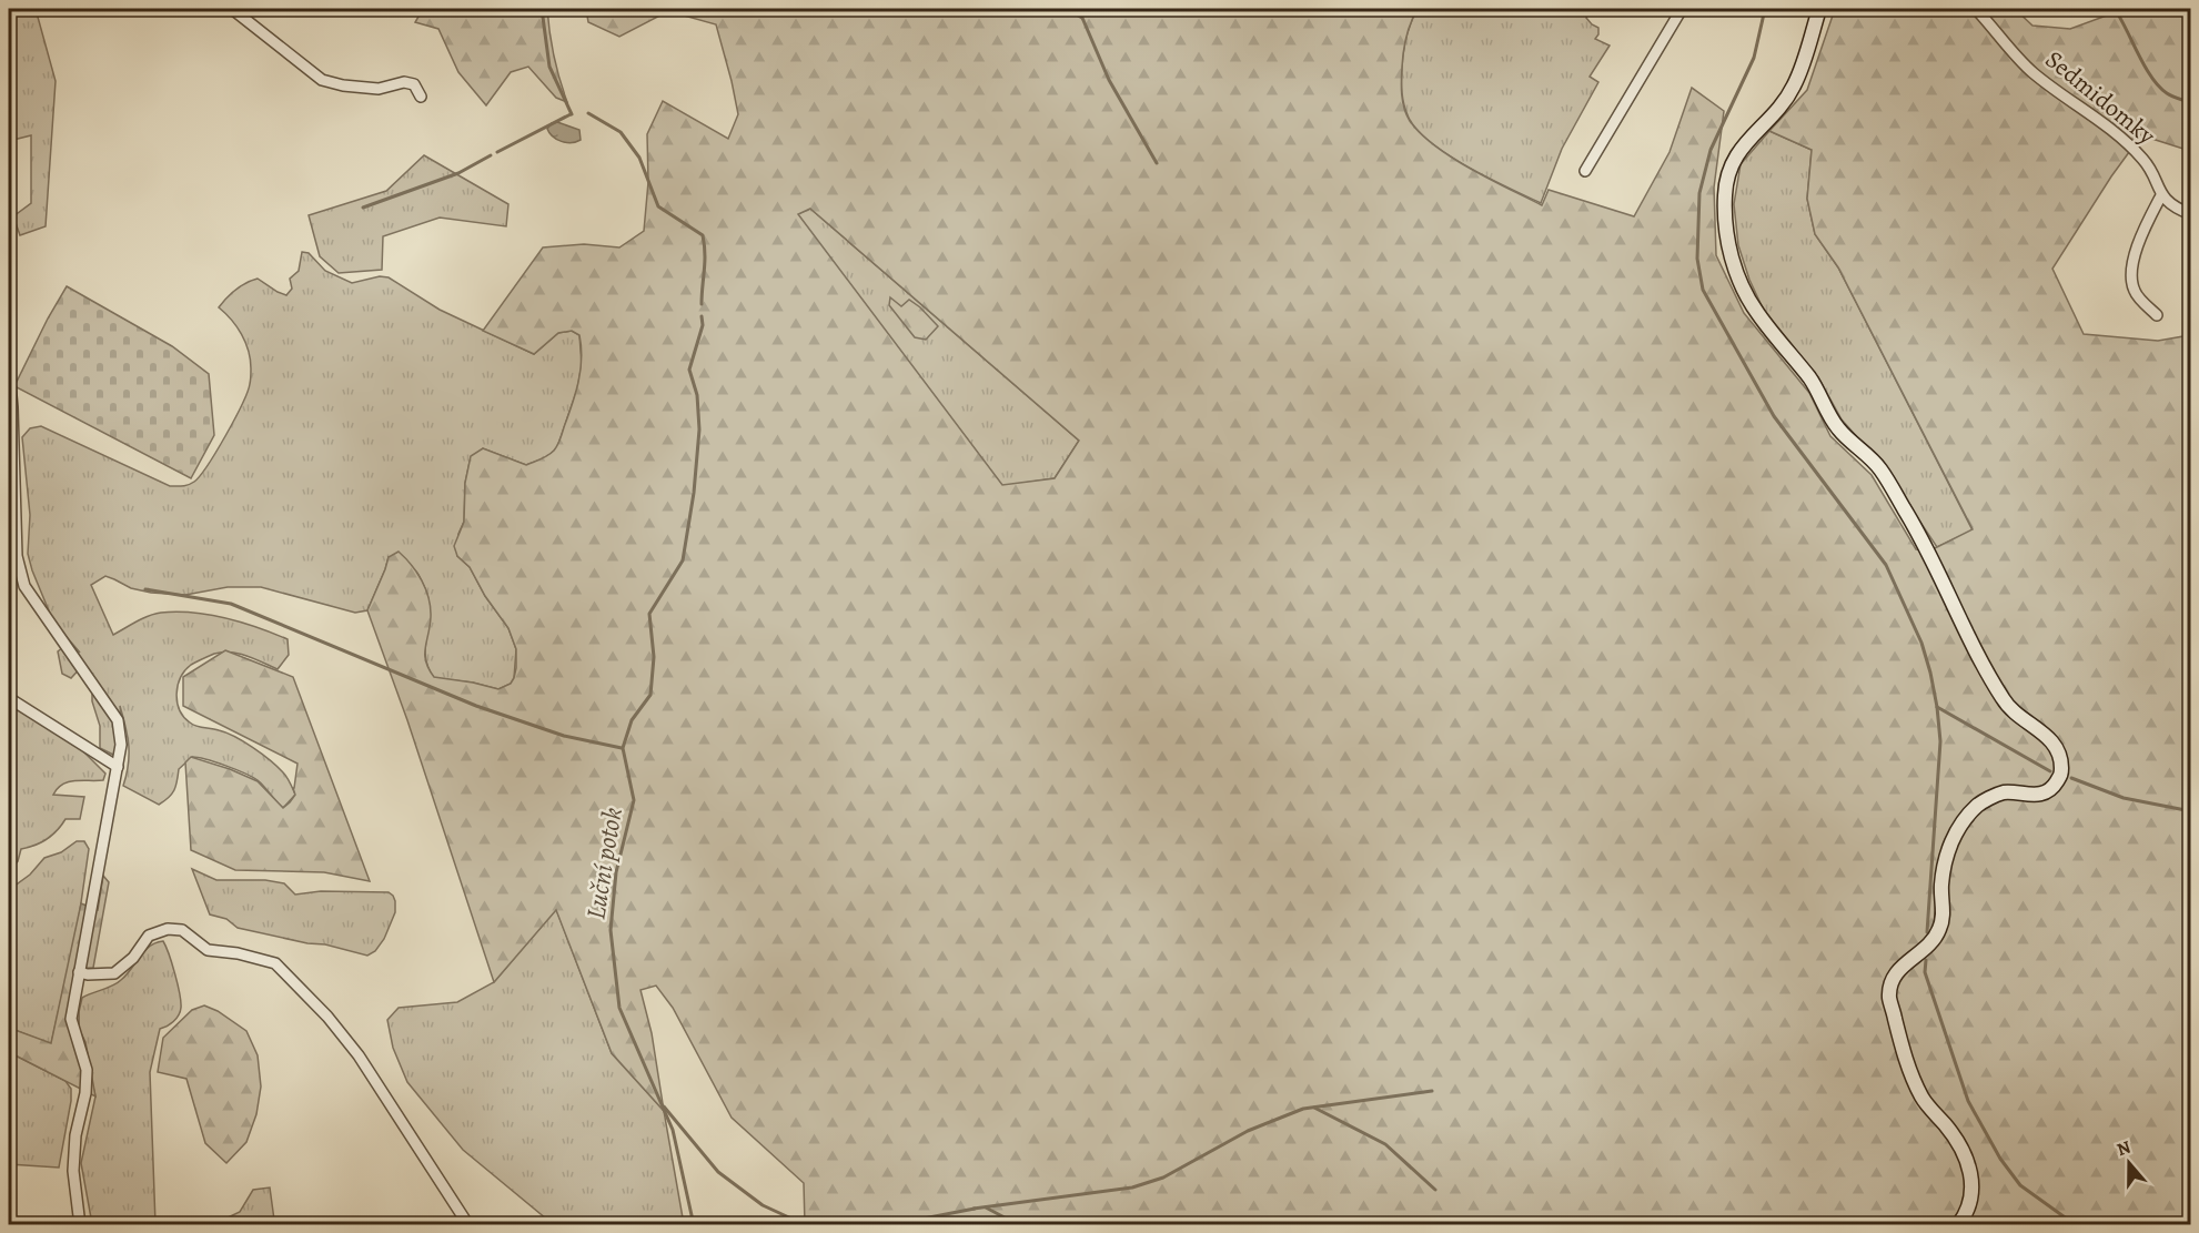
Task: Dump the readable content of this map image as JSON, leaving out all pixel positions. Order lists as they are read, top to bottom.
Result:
{
  "streets": {
    "street": ["Sedmidomky"]
  },
  "water": ["Luční potok"],
  "north": "top"
}
